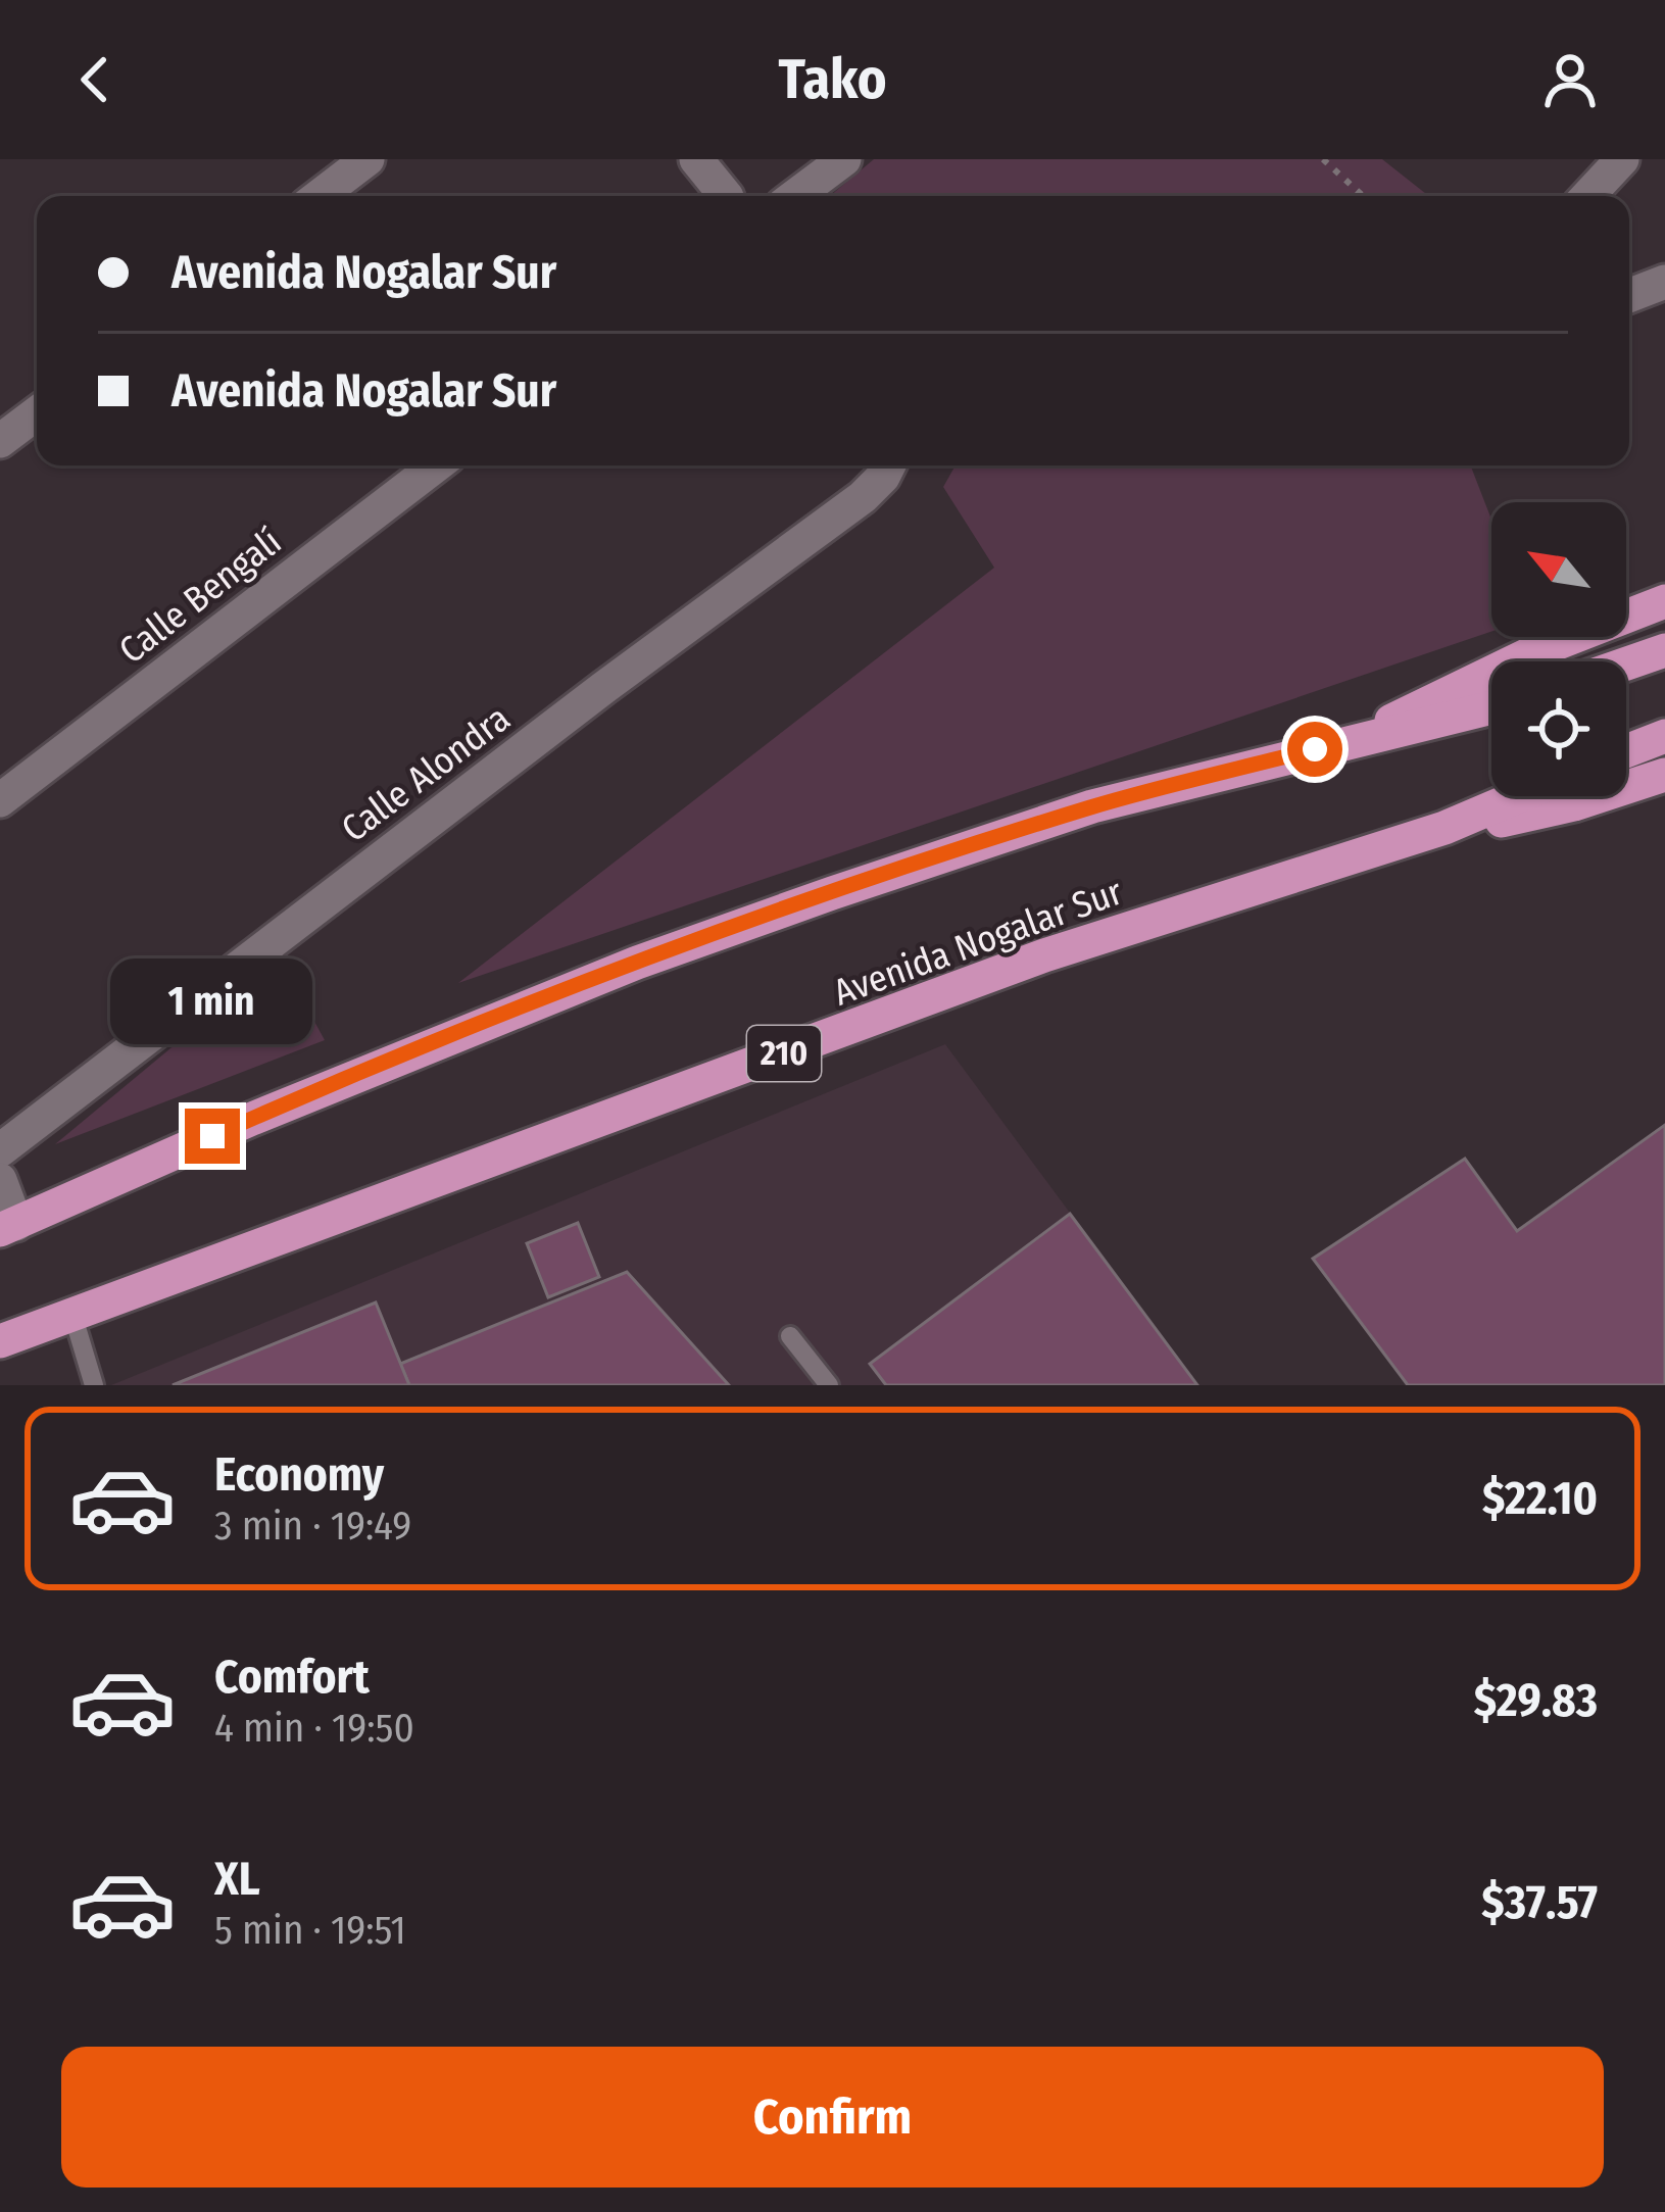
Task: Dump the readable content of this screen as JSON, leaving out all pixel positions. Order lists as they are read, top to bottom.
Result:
{
  "streets": {
    "highway": ["Avenida Nogalar Sur", "210"],
    "street": ["Calle Bengalí", "Calle Alondra"]
  },
  "north": "top left",
  "page": {
    "header": "Tako",
    "banner": ["Avenida Nogalar Sur", "Avenida Nogalar Sur"],
    "bubble": "1 min",
    "list": [
      {
        "name": "Economy",
        "note": "3 min · 19:49",
        "value": "$22.10"
      },
      {
        "name": "Comfort",
        "note": "4 min · 19:50",
        "value": "$29.83"
      },
      {
        "name": "XL",
        "note": "5 min · 19:51",
        "value": "$37.57"
      }
    ],
    "buttons": "Confirm"
  }
}
